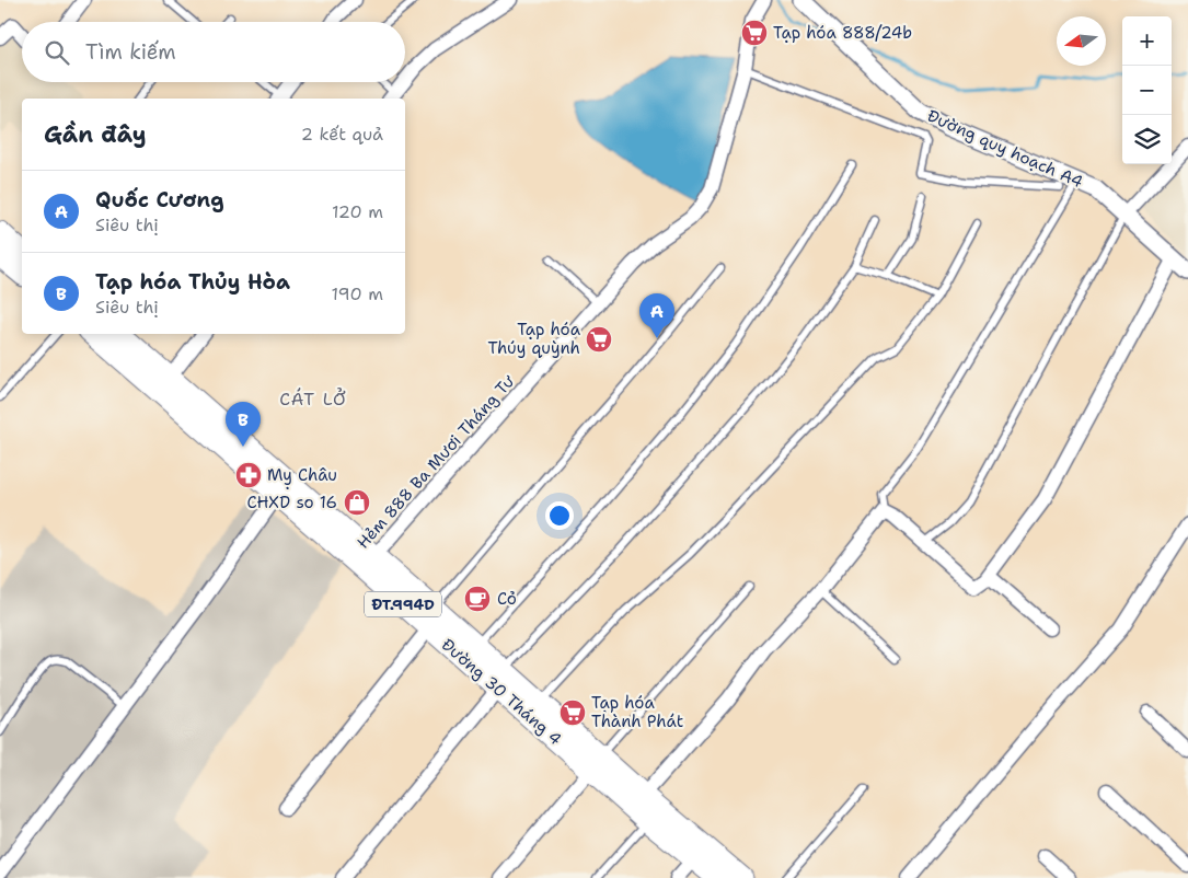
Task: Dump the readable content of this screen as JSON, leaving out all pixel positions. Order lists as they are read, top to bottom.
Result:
{
  "streets": {
    "main road": ["ĐT.994D", "Đường 30 Tháng 4"],
    "street": ["Đường quy hoạch A4", "Hẻm 888 Ba Mươi Tháng Tư"]
  },
  "crossings": [
    ["Hẻm 888 Ba Mươi Tháng Tư", "Đường 30 Tháng 4"]
  ],
  "districts": ["CÁT LỞ"],
  "places": {
    "supermarket": ["Tạp hóa 888/24b", "Tạp hóa Thúy quỳnh", "Tạp hóa Thành Phát"],
    "pharmacy": ["Mỵ Châu"],
    "shop": ["CHXD so 16"],
    "cafe": ["Cỏ"]
  },
  "north": "left",
  "page": {
    "map_buttons": ["+", "−"],
    "search": "Tìm kiếm",
    "heading": ["Gần đây", "2 kết quả"],
    "list": [
      {
        "mark": "A",
        "name": "Quốc Cương",
        "note": "Siêu thị",
        "value": "120 m"
      },
      {
        "mark": "B",
        "name": "Tạp hóa Thủy Hòa",
        "note": "Siêu thị",
        "value": "190 m"
      }
    ],
    "pins": ["A", "B"]
  }
}
